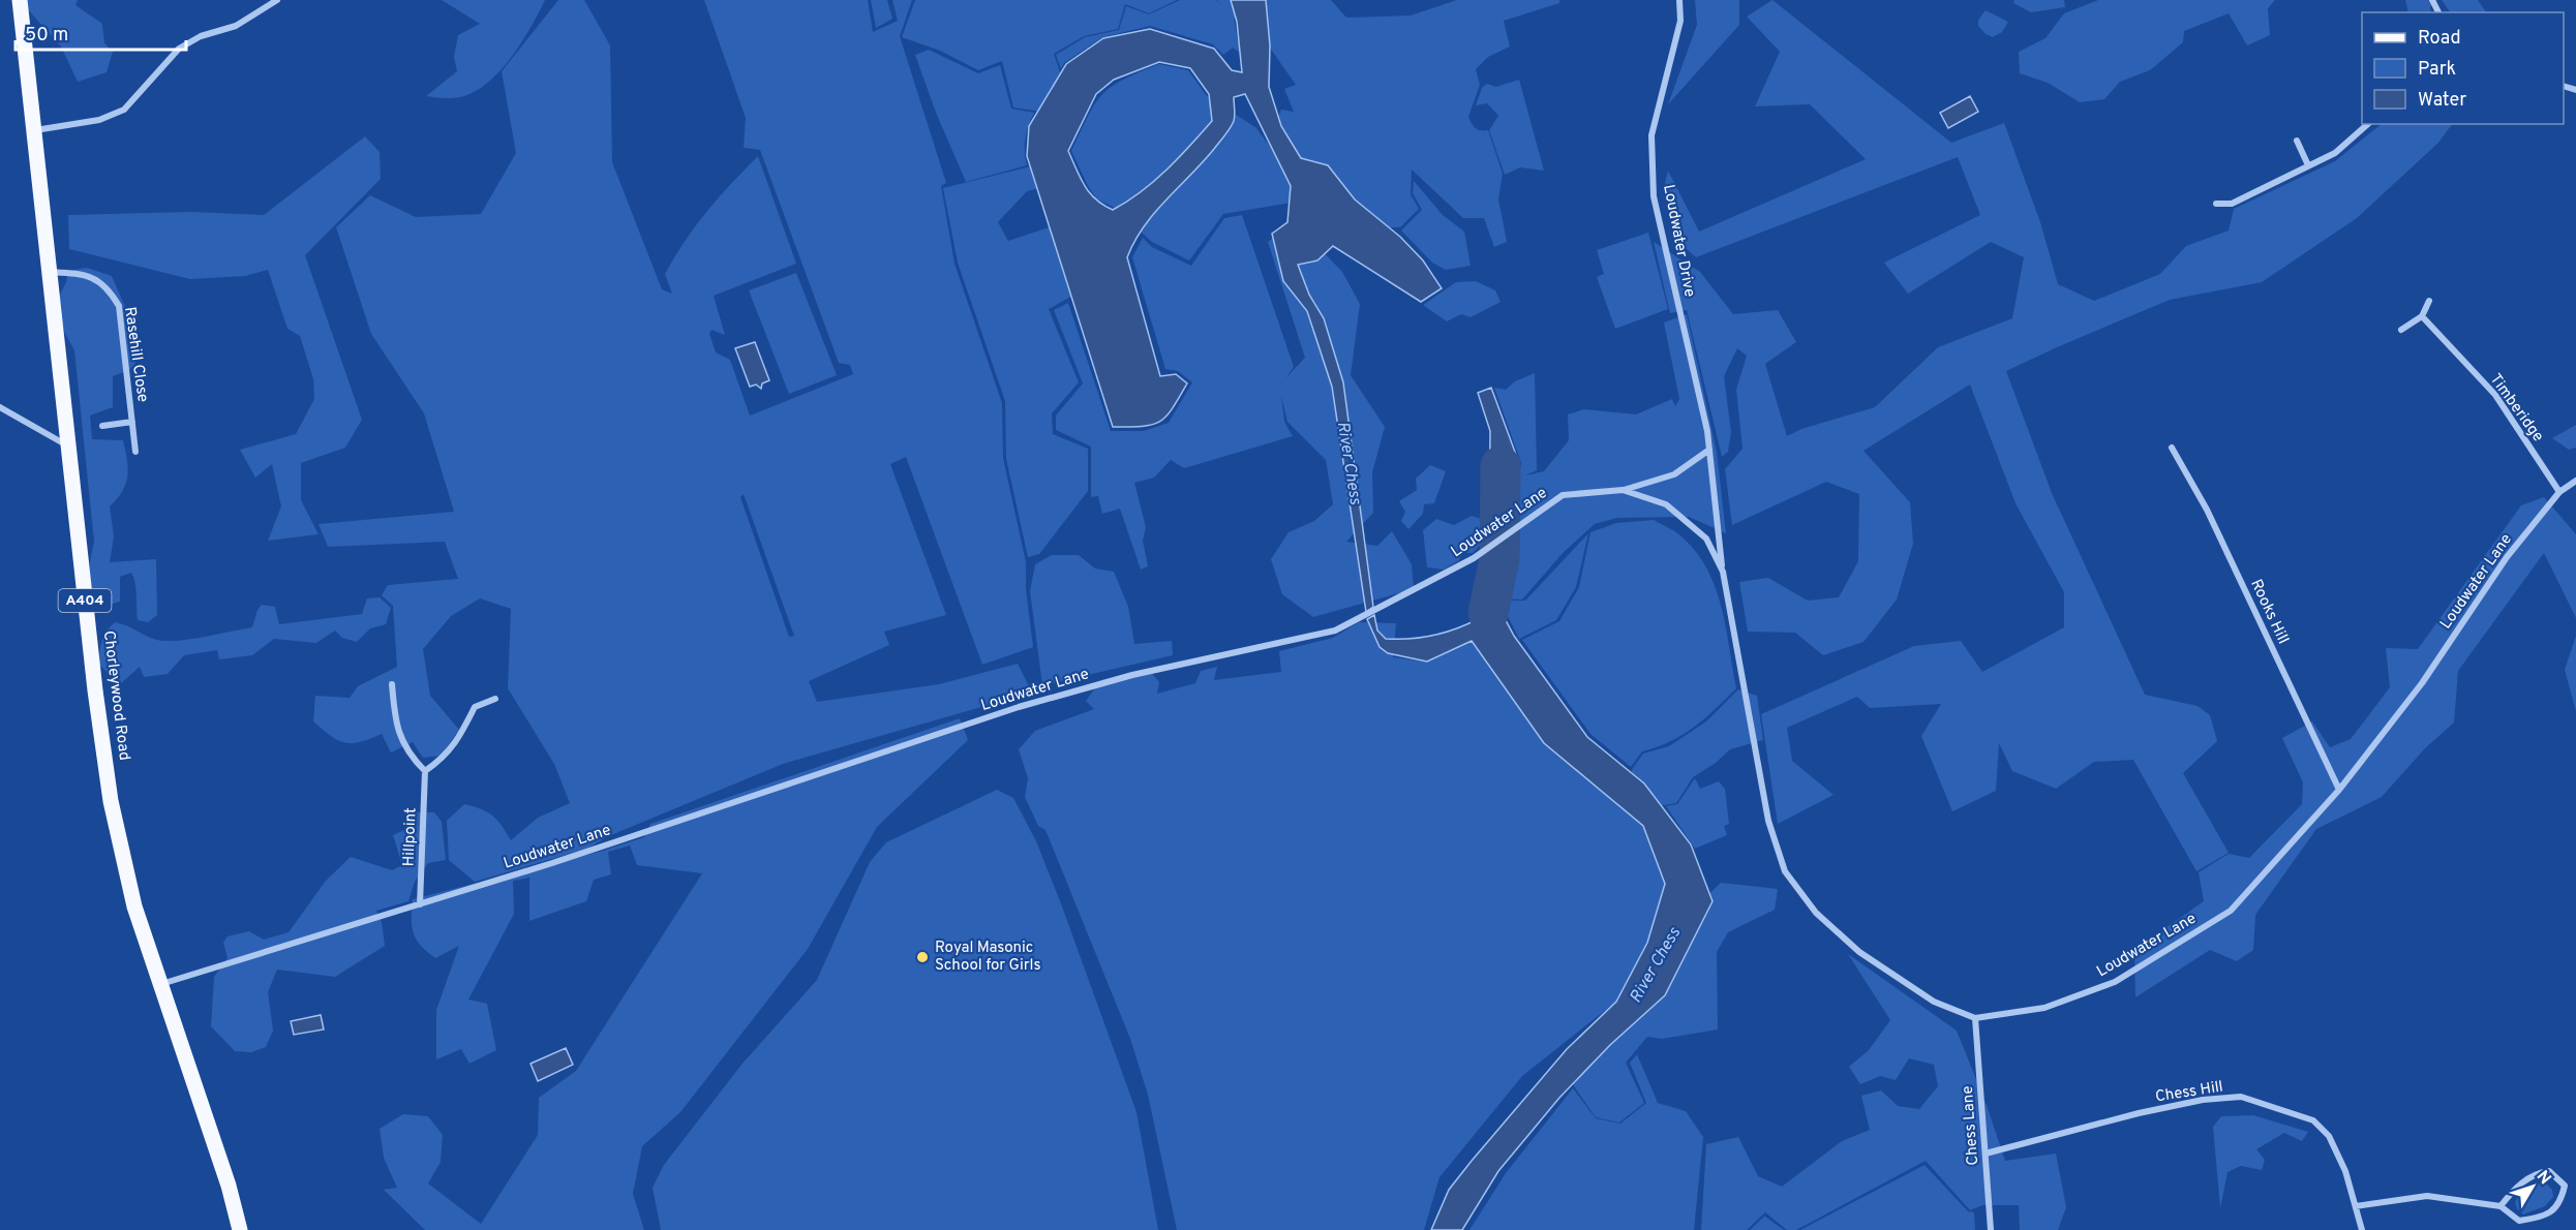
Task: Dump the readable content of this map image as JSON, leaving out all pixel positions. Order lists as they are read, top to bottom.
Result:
{
  "streets": {
    "main road": ["A404", "Chorleywood Road"],
    "street": [
      "Loudwater Drive",
      "Rasehill Close",
      "Timberidge",
      "Loudwater Lane",
      "Rooks Hill",
      "Hillpoint",
      "Chess Hill",
      "Chess Lane"
    ]
  },
  "crossings": [
    ["Loudwater Drive", "Loudwater Lane"],
    ["Rasehill Close", "Chorleywood Road"],
    ["Timberidge", "Loudwater Lane"],
    ["Loudwater Lane", "Rooks Hill"],
    ["Loudwater Lane", "Chorleywood Road"],
    ["Loudwater Lane", "Hillpoint"],
    ["Loudwater Lane", "Chess Lane"],
    ["Chess Hill", "Chess Lane"]
  ],
  "water": ["River Chess"],
  "places": ["Royal Masonic School for Girls"],
  "legend": ["Road", "Park", "Water"],
  "scale_bar": "50 m",
  "north": "top right"
}
